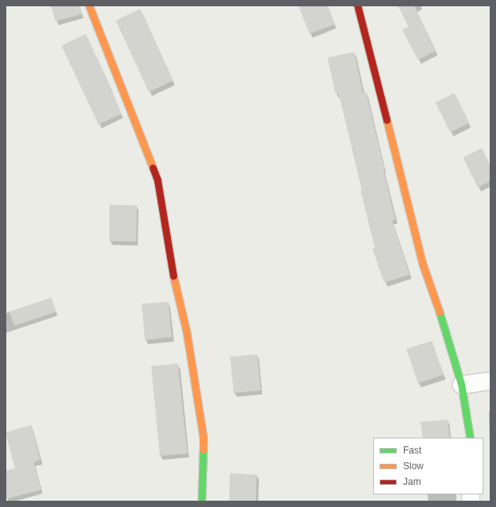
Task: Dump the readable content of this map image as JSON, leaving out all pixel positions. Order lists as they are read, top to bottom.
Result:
{
  "legend": ["Fast", "Slow", "Jam"]
}
